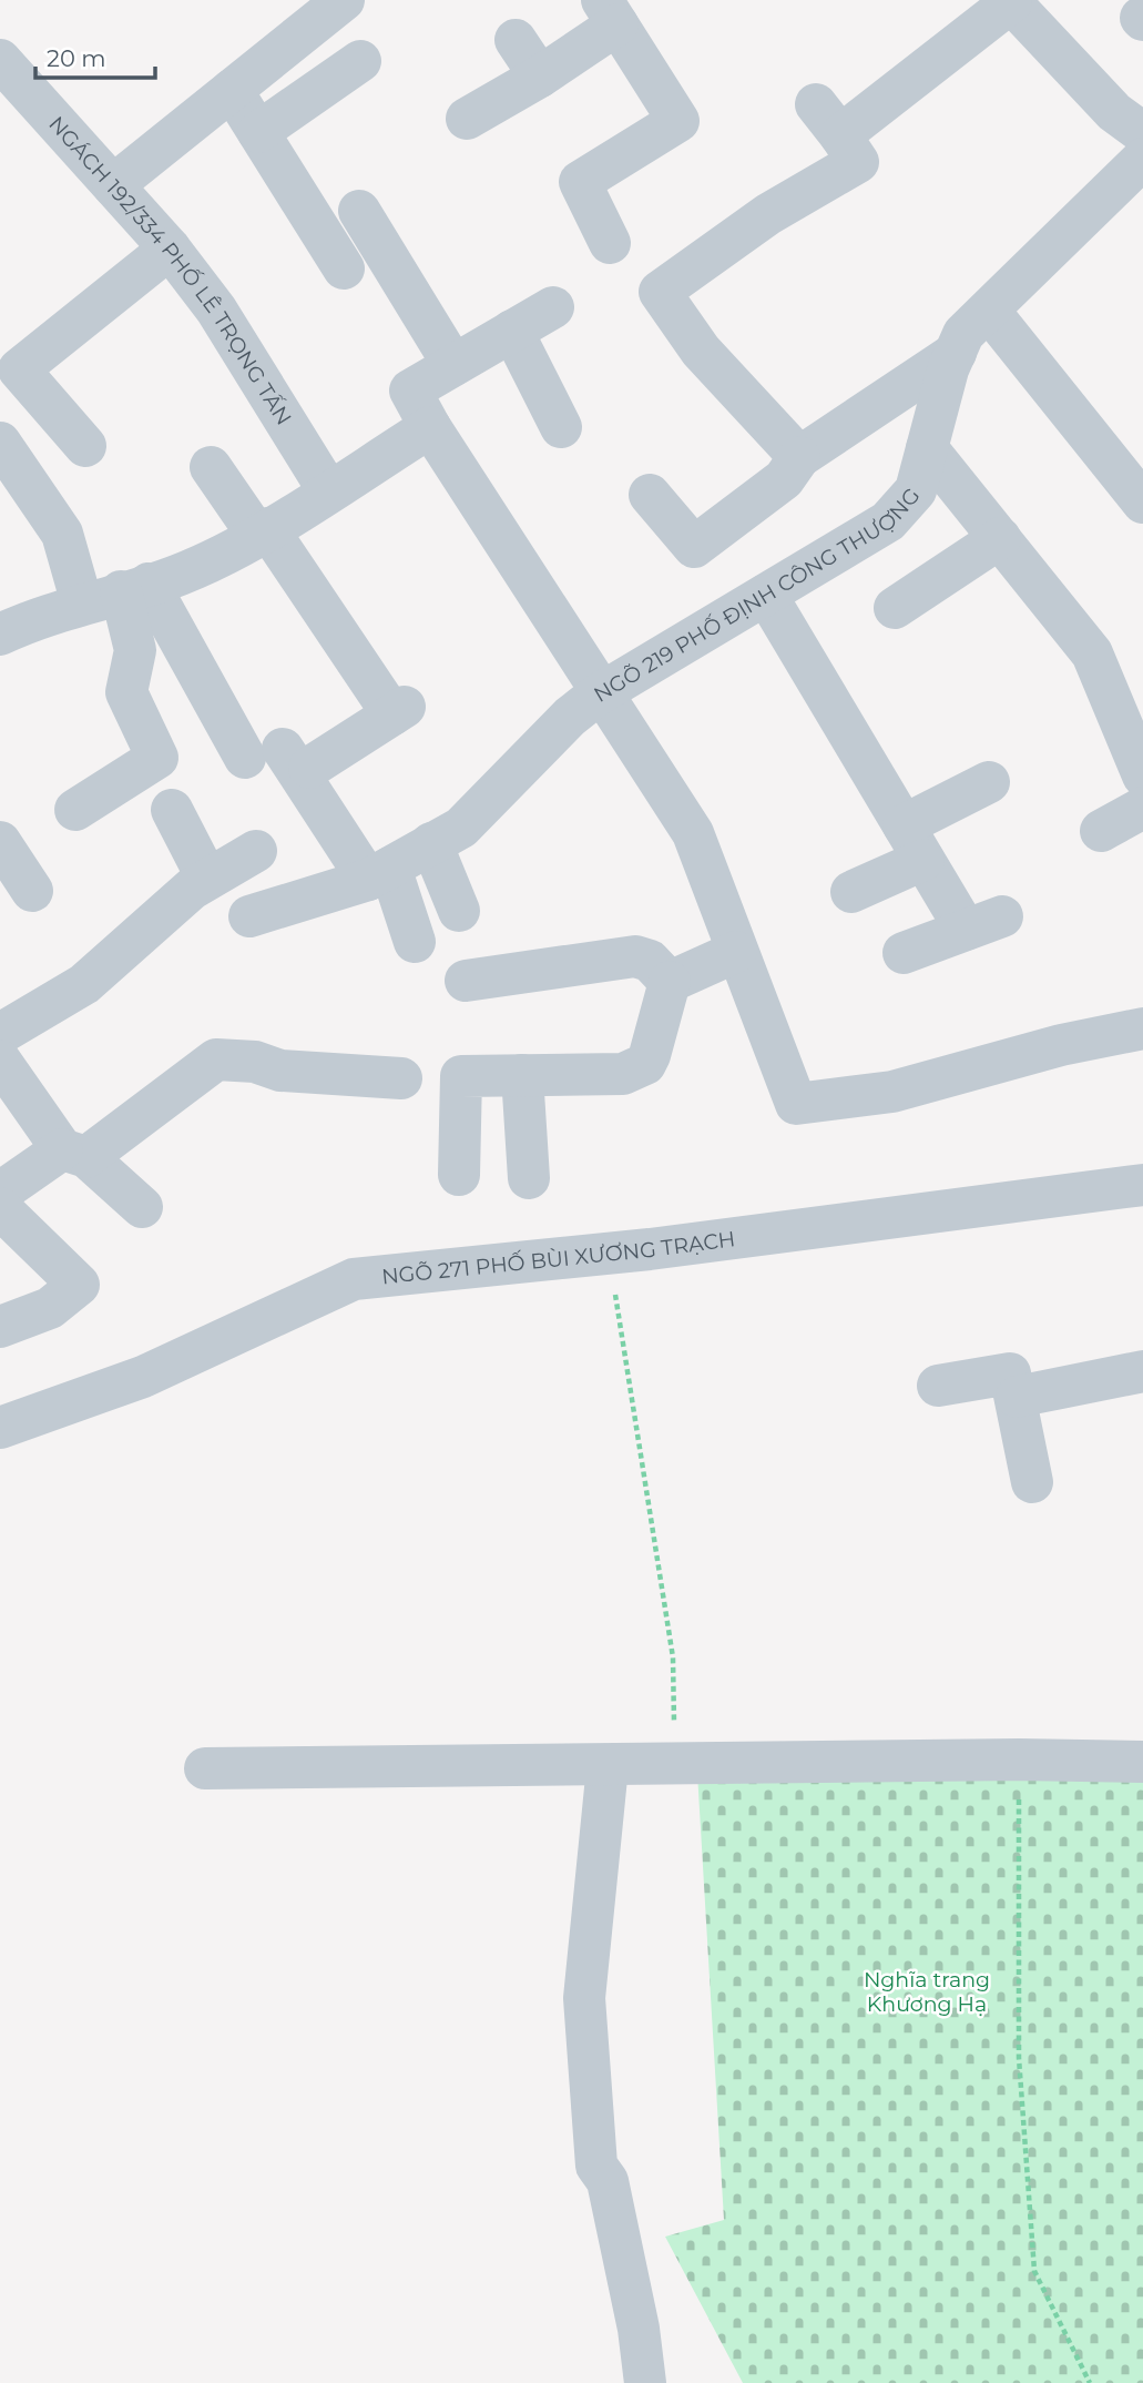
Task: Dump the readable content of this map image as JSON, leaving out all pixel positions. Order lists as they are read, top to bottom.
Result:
{
  "streets": {
    "street": ["NGÁCH 192/334 PHỐ LÊ TRỌNG TẤN", "NGÕ 219 PHỐ ĐỊNH CÔNG THƯỢNG", "NGÕ 271 PHỐ BÙI XƯƠNG TRẠCH"]
  },
  "parks": ["Nghĩa trang Khương Hạ"],
  "scale_bar": "20 m"
}
